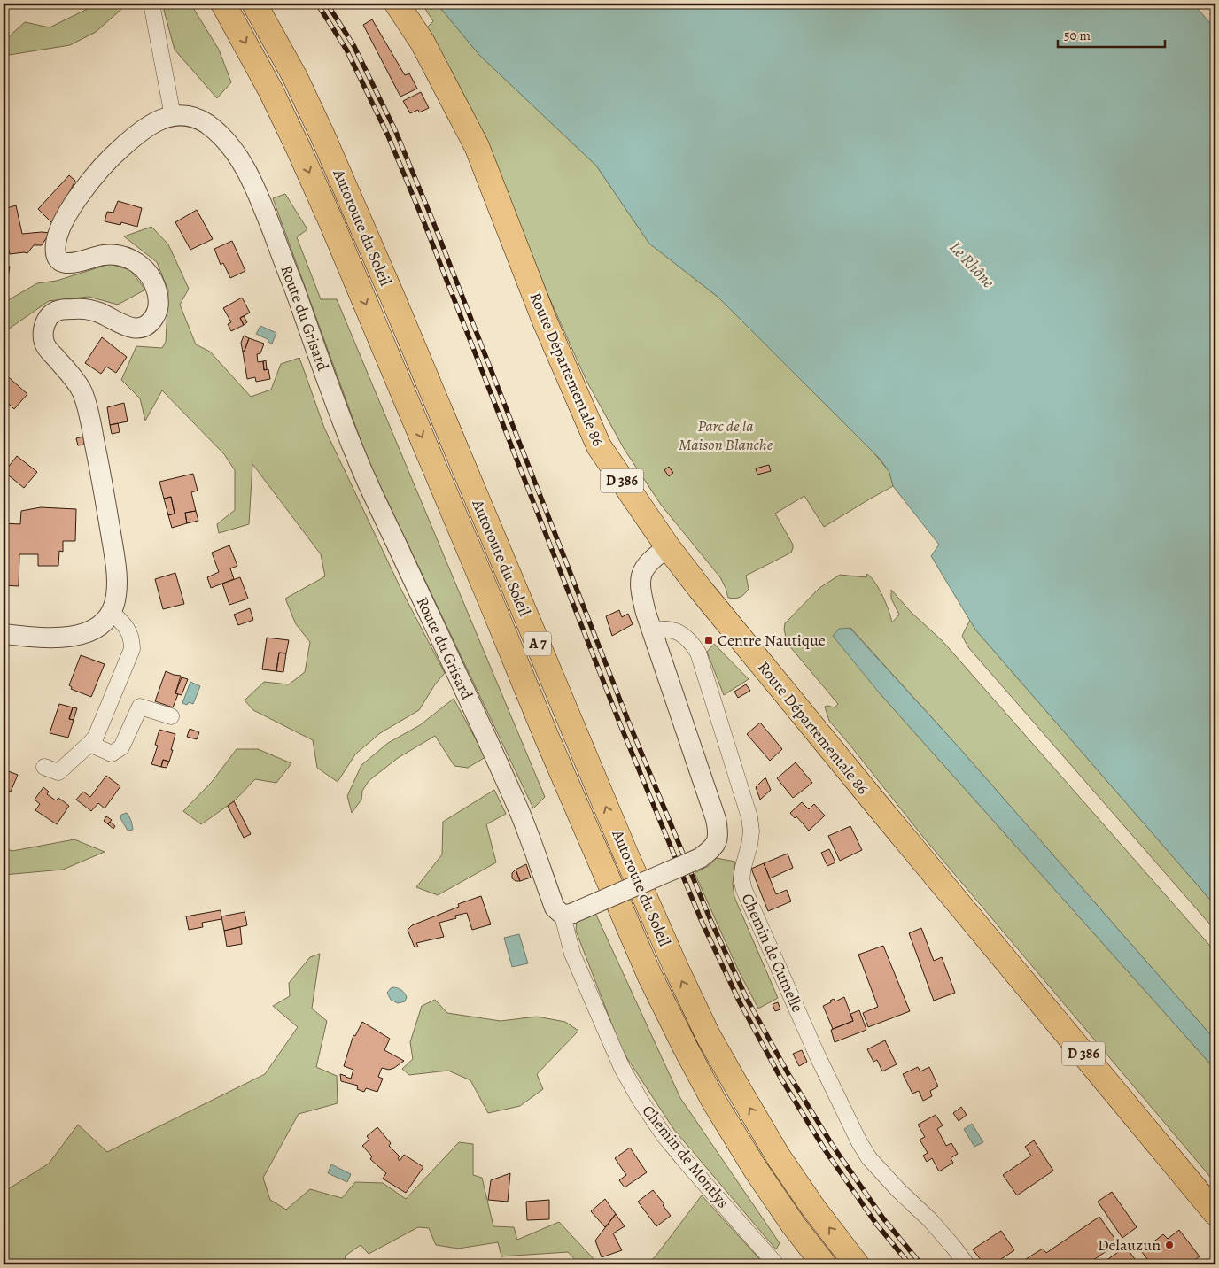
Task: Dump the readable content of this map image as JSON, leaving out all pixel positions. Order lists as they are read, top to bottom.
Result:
{
  "streets": {
    "main road": [
      "Autoroute du Soleil",
      "Route Départementale 86",
      "D 386",
      "A 7"
    ],
    "street": ["Route du Grisard", "Chemin de Cumelle", "Chemin de Montlys"]
  },
  "crossings": [
    ["Route du Grisard", "Chemin de Montlys"]
  ],
  "water": ["Le Rhône"],
  "parks": ["Parc de la Maison Blanche"],
  "places": {
    "transit": ["Centre Nautique"],
    "other": ["Delauzun"]
  },
  "scale_bar": "50 m"
}
